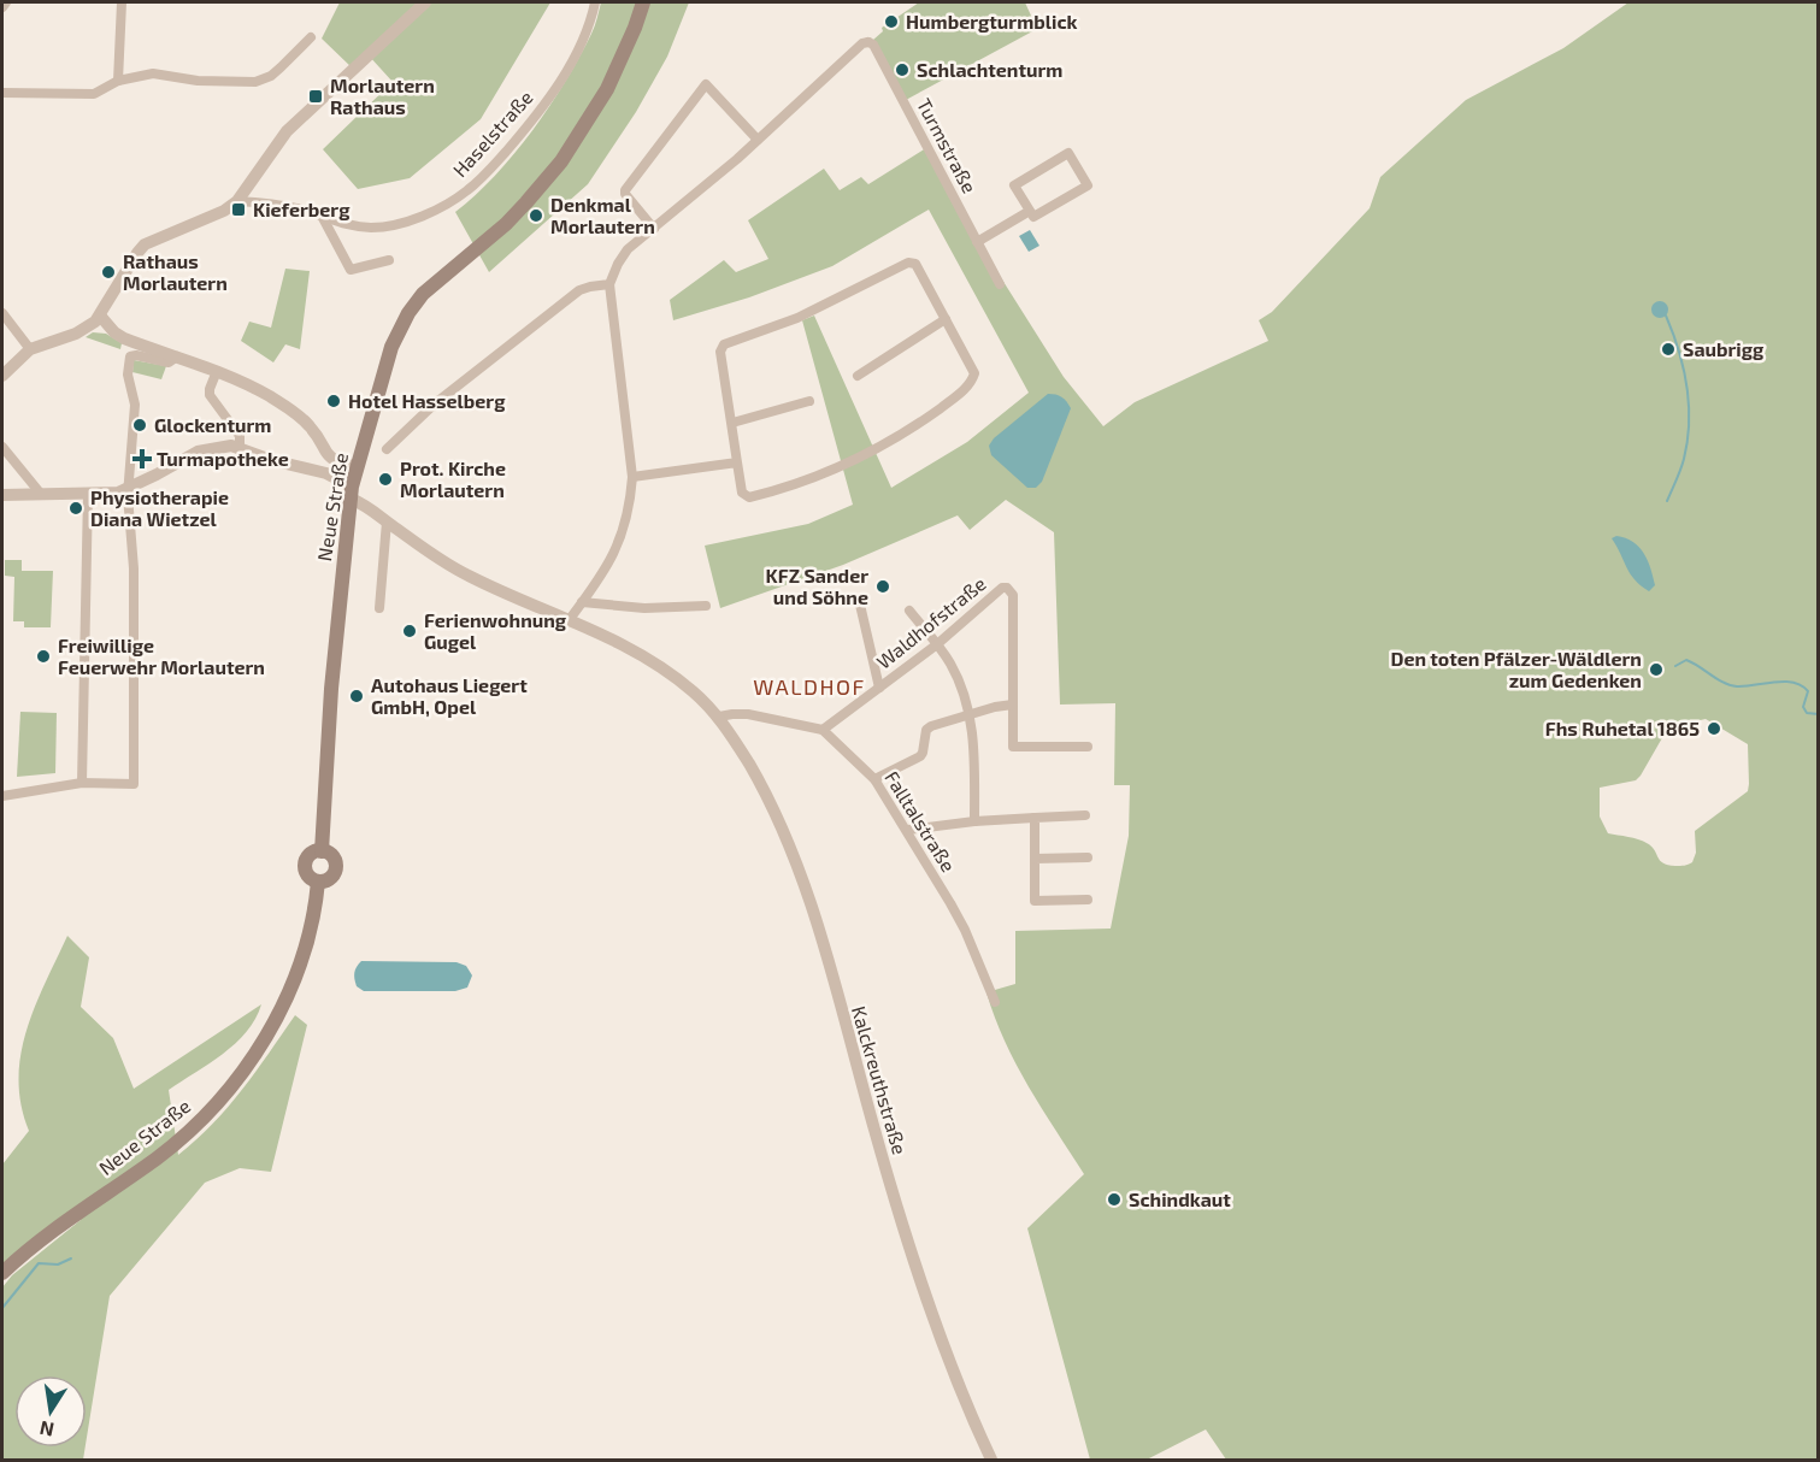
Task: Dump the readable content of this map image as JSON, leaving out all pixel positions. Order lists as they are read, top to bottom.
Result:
{
  "streets": {
    "main road": ["Neue Straße"],
    "street": [
      "Haselstraße",
      "Turmstraße",
      "Waldhofstraße",
      "Falltalstraße",
      "Kalckreuthstraße"
    ]
  },
  "crossings": [
    ["Neue Straße", "Kalckreuthstraße"],
    ["Waldhofstraße", "Falltalstraße"]
  ],
  "districts": ["WALDHOF"],
  "places": {
    "other": [
      "Humbergturmblick",
      "Schlachtenturm",
      "Denkmal Morlautern",
      "Rathaus Morlautern",
      "Saubrigg",
      "Hotel Hasselberg",
      "Glockenturm",
      "Prot. Kirche Morlautern",
      "Physiotherapie Diana Wietzel",
      "KFZ Sander und Söhne",
      "Ferienwohnung Gugel",
      "Freiwillige Feuerwehr Morlautern",
      "Den toten Pfälzer-Wäldlern zum Gedenken",
      "Autohaus Liegert GmbH, Opel",
      "Fhs Ruhetal 1865",
      "Schindkaut"
    ],
    "transit": ["Morlautern Rathaus", "Kieferberg"],
    "health": ["Turmapotheke"]
  },
  "north": "bottom"
}
